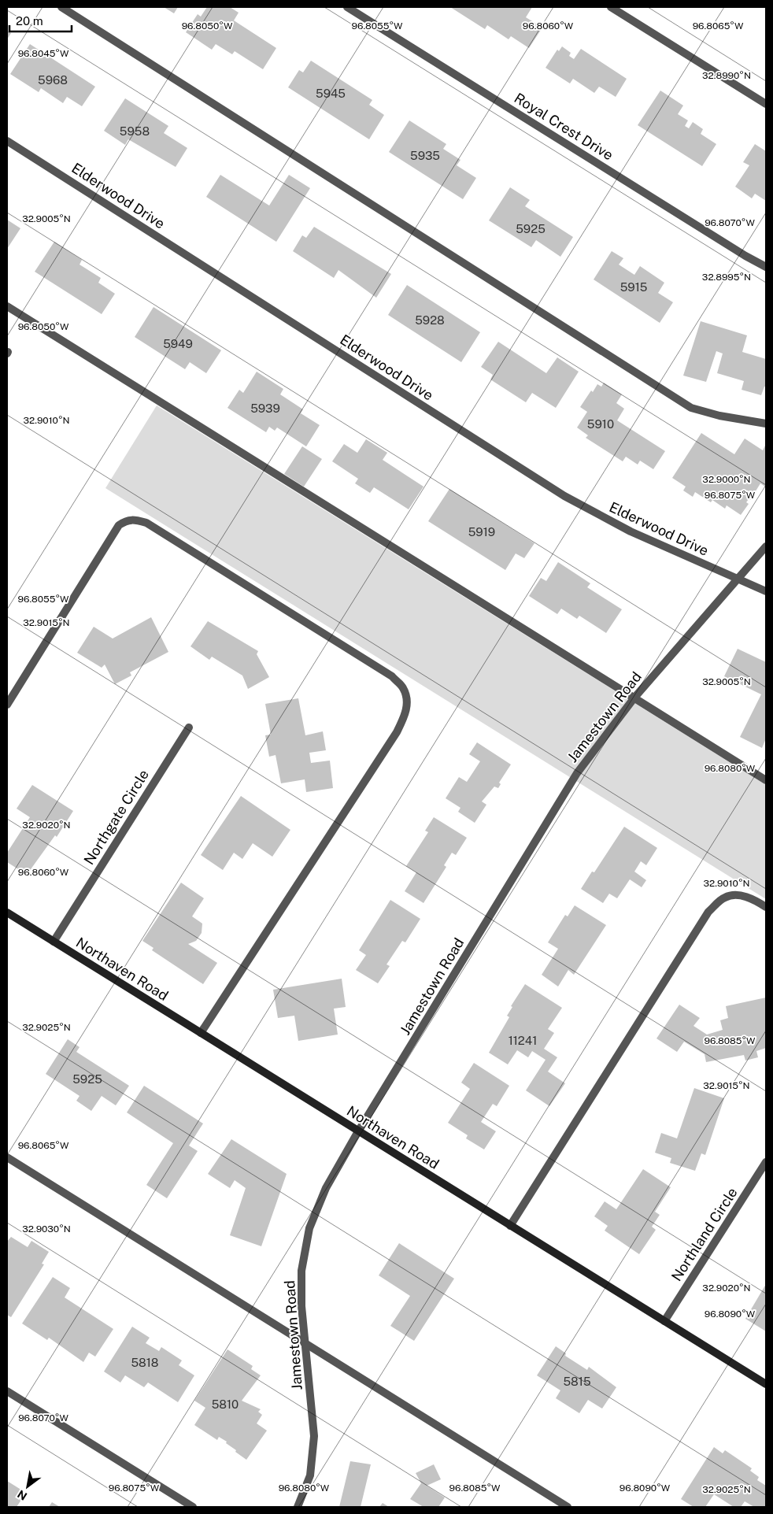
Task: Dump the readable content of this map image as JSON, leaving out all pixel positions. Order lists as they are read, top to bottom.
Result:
{
  "streets": {
    "street": [
      "Royal Crest Drive",
      "Elderwood Drive",
      "Jamestown Road",
      "Northgate Circle",
      "Northaven Road",
      "Northland Circle"
    ]
  },
  "crossings": [
    ["Elderwood Drive", "Jamestown Road"],
    ["Jamestown Road", "Northaven Road"],
    ["Northgate Circle", "Northaven Road"],
    ["Northaven Road", "Northland Circle"]
  ],
  "house_numbers": [
    "5968",
    "5945",
    "5958",
    "5935",
    "5925",
    "5915",
    "5928",
    "5949",
    "5939",
    "5910",
    "5919",
    "11241",
    "5925",
    "5818",
    "5815",
    "5810"
  ],
  "scale_bar": "20 m",
  "north": "bottom left",
  "coordinates": [
    "96.8050°W",
    "96.8055°W",
    "96.8060°W",
    "96.8065°W",
    "96.8045°W",
    "32.8990°N",
    "32.9005°N",
    "96.8070°W",
    "32.8995°N",
    "32.9010°N",
    "32.9000°N",
    "96.8075°W",
    "32.9015°N",
    "96.8080°W",
    "32.9020°N",
    "32.9025°N",
    "96.8085°W",
    "32.9030°N",
    "96.8090°W"
  ]
}
